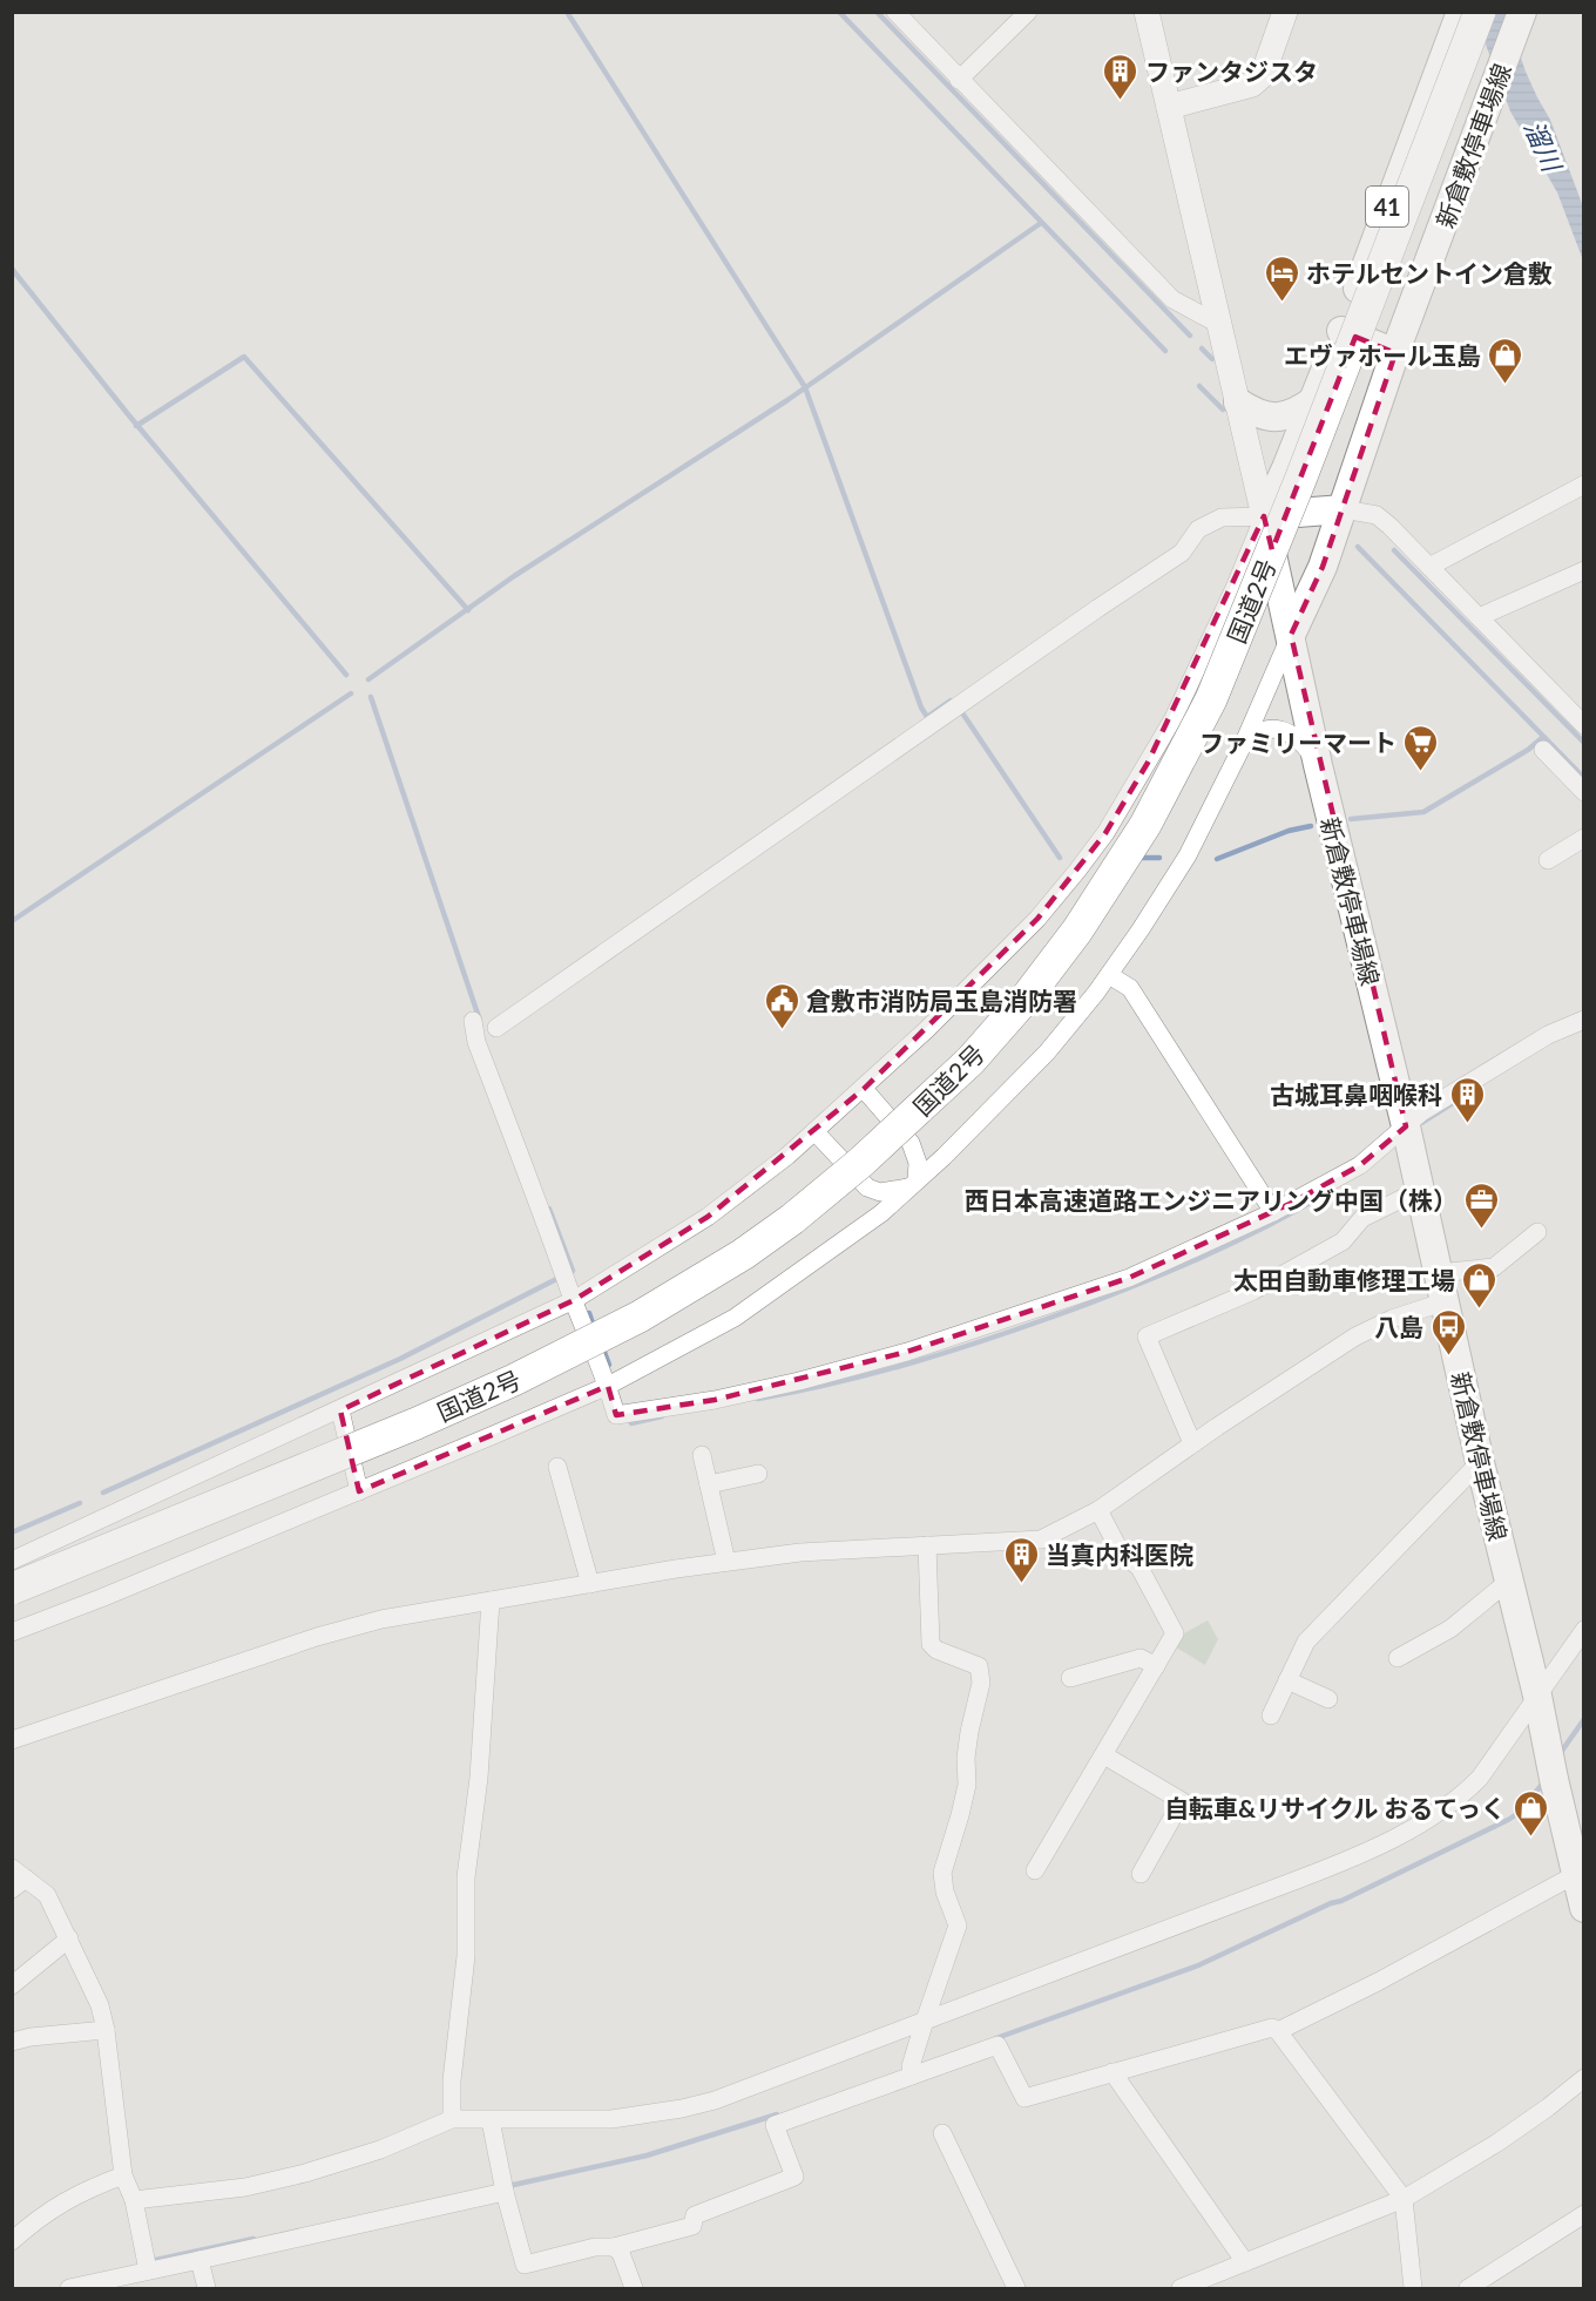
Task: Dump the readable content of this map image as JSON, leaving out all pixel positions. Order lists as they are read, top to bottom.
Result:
{
  "streets": {
    "highway": ["国道2号"],
    "main road": ["新倉敷停車場線", "41"]
  },
  "crossings": [
    ["新倉敷停車場線", "41"]
  ],
  "water": ["溜川"],
  "places": {
    "building": ["ファンタジスタ", "古城耳鼻咽喉科", "当真内科医院"],
    "hotel": ["ホテルセントイン倉敷"],
    "shop": ["エヴァホール玉島", "太田自動車修理工場", "自転車&リサイクル おるてっく"],
    "supermarket": ["ファミリーマート"],
    "public building": ["倉敷市消防局玉島消防署"],
    "office": ["西日本高速道路エンジニアリング中国（株）"],
    "bus stop": ["八島"]
  }
}
